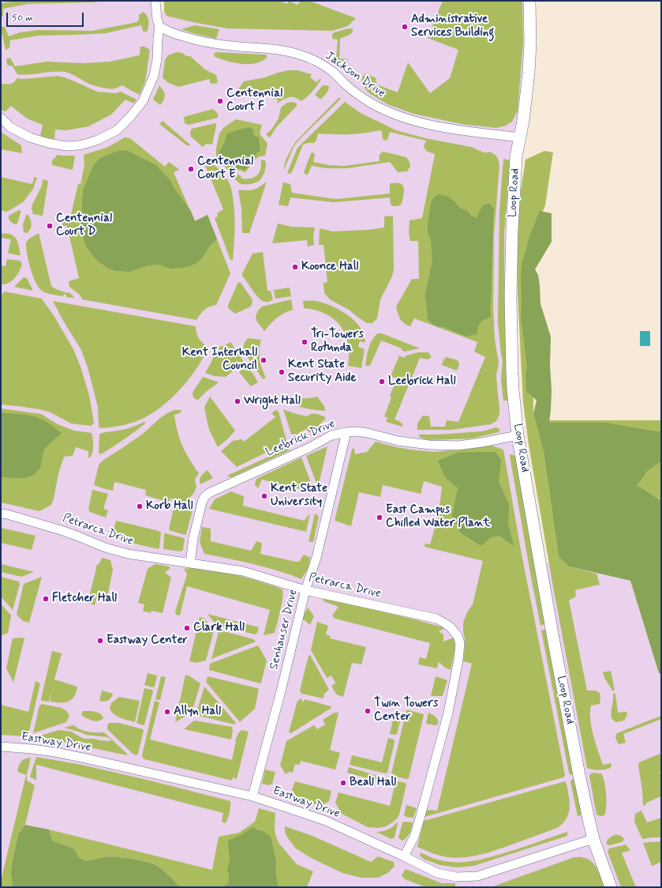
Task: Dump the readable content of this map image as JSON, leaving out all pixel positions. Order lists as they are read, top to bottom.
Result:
{
  "streets": {
    "street": [
      "Jackson Drive",
      "Loop Road",
      "Leebrick Drive",
      "Petrarca Drive",
      "Senhauser Drive",
      "Eastway Drive"
    ]
  },
  "crossings": [
    ["Jackson Drive", "Loop Road"],
    ["Loop Road", "Leebrick Drive"],
    ["Loop Road", "Eastway Drive"],
    ["Leebrick Drive", "Petrarca Drive"],
    ["Leebrick Drive", "Senhauser Drive"],
    ["Petrarca Drive", "Senhauser Drive"],
    ["Petrarca Drive", "Eastway Drive"],
    ["Senhauser Drive", "Eastway Drive"]
  ],
  "places": [
    "Administrative Services Building",
    "Centennial Court F",
    "Centennial Court E",
    "Centennial Court D",
    "Koonce Hall",
    "Tri-Towers Rotunda",
    "Kent Interhall Council",
    "Kent State Security Aide",
    "Leebrick Hall",
    "Wright Hall",
    "Kent State University",
    "Korb Hall",
    "East Campus Chilled Water Plant",
    "Fletcher Hall",
    "Clark Hall",
    "Eastway Center",
    "Twin Towers Center",
    "Allyn Hall",
    "Beall Hall"
  ],
  "scale_bar": "50 m"
}
